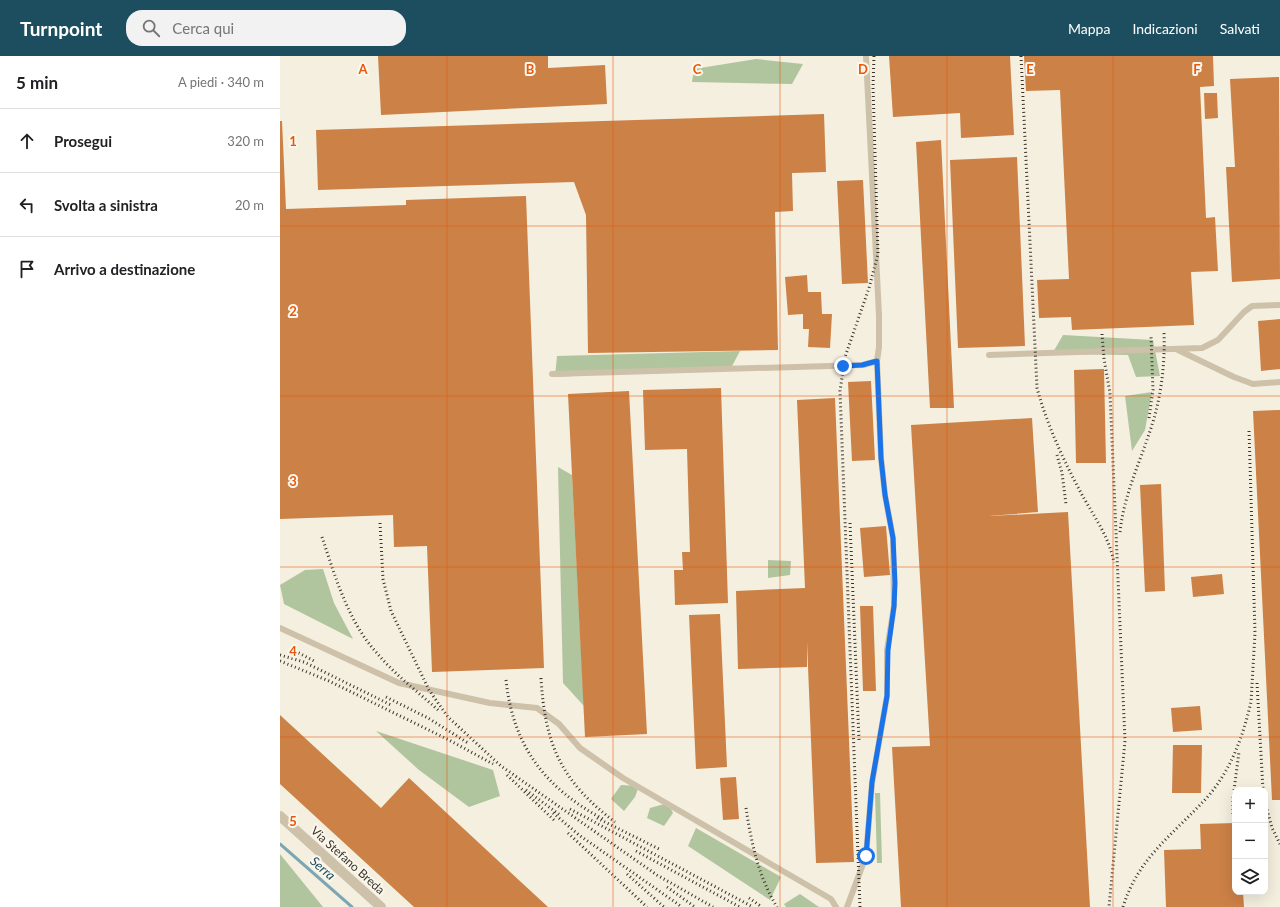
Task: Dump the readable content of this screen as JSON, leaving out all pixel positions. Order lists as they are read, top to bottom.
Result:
{
  "streets": {
    "street": ["Via Stefano Breda"]
  },
  "water": ["Serra"],
  "page": {
    "header": "Turnpoint",
    "search": "Cerca qui",
    "nav": ["Mappa", "Indicazioni", "Salvati"],
    "heading": ["5 min", "A piedi · 340 m"],
    "list": [
      ["Prosegui", "320 m"],
      ["Svolta a sinistra", "20 m"],
      "Arrivo a destinazione"
    ],
    "map_buttons": ["+", "−"]
  },
  "grid": {
    "columns": [
      "A",
      "B",
      "C",
      "D",
      "E",
      "F"
    ],
    "rows": [
      "1",
      "2",
      "3",
      "4",
      "5"
    ]
  }
}
